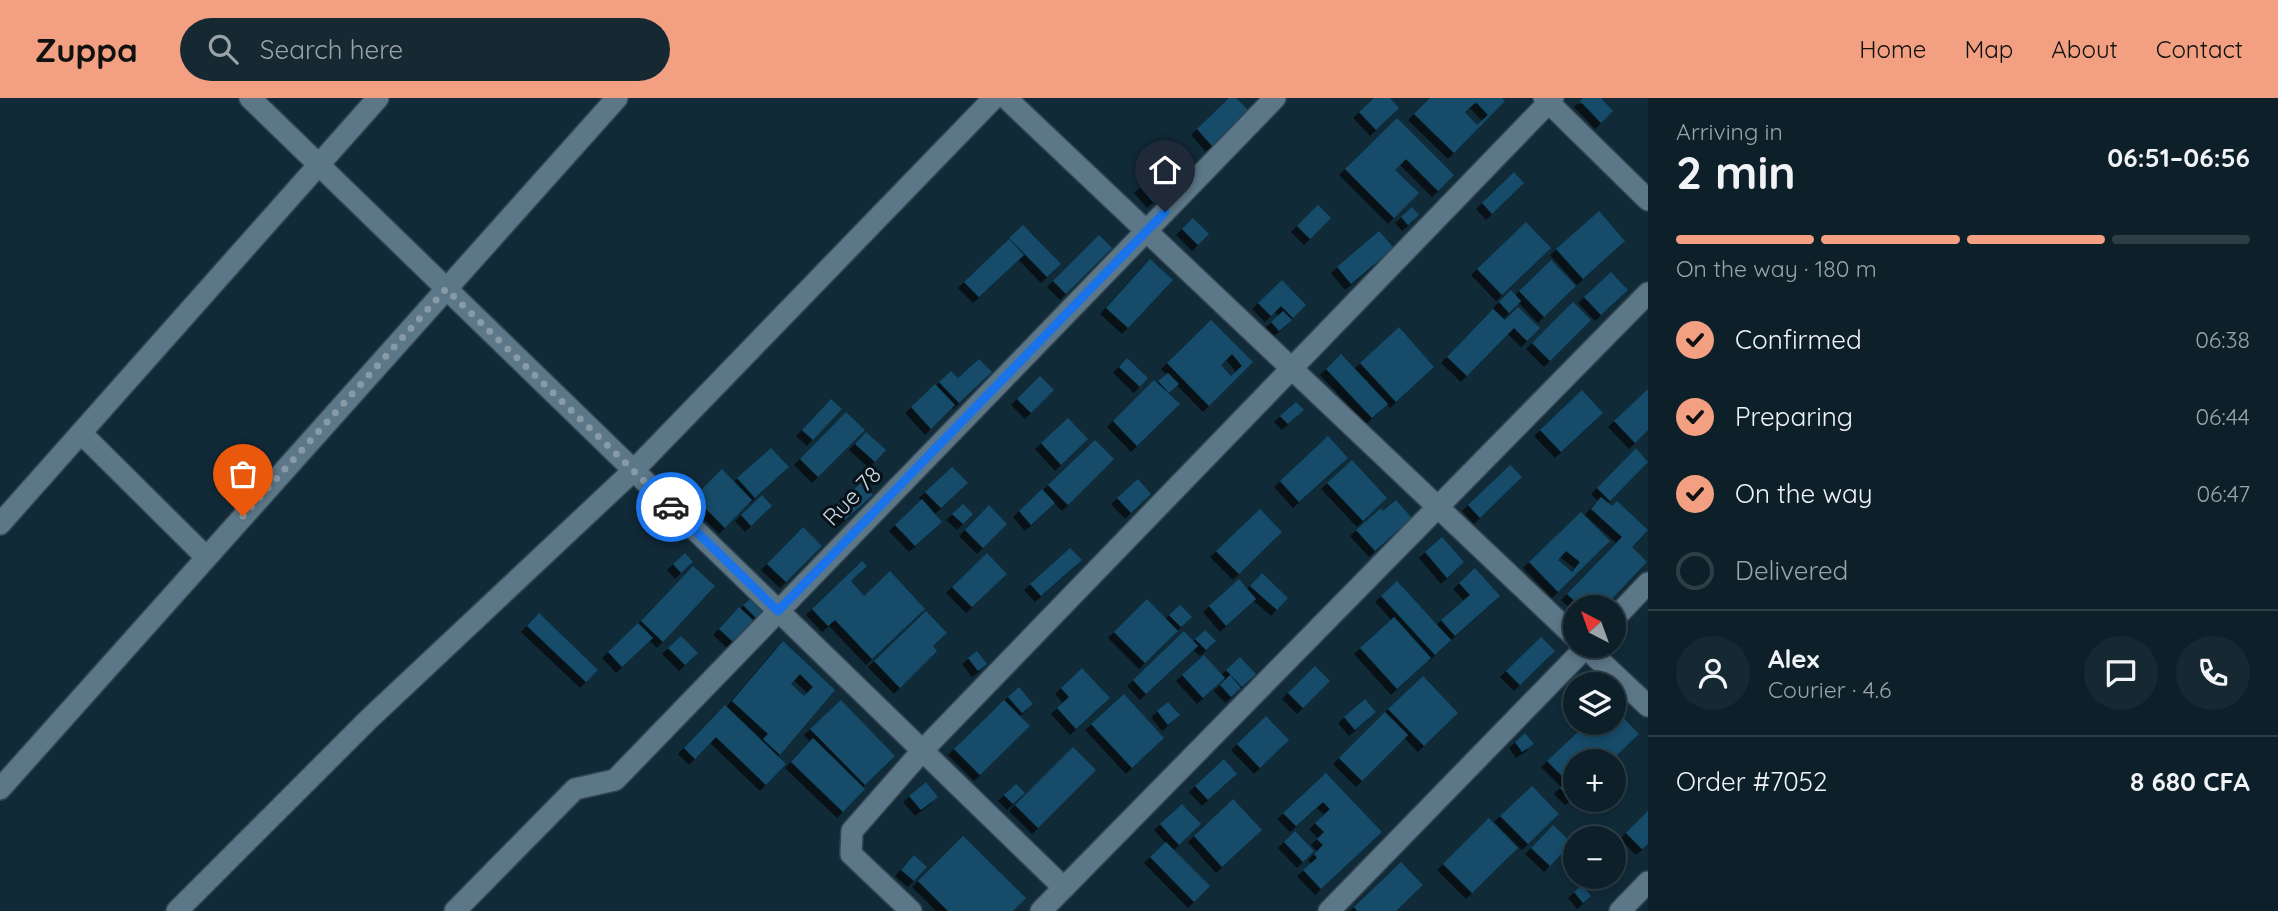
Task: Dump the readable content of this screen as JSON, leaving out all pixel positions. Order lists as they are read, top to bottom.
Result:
{
  "streets": {
    "street": ["Rue 78"]
  },
  "north": "top left",
  "page": {
    "header": "Zuppa",
    "search": "Search here",
    "nav": [
      "Home",
      "Map",
      "About",
      "Contact"
    ],
    "heading": ["2 min", "Arriving in", "06:51–06:56"],
    "panel": [
      "Alex",
      "Courier · 4.6",
      "Order #7052",
      "8 680 CFA"
    ],
    "bar": "On the way · 180 m",
    "list": [
      ["Confirmed", "06:38"],
      ["Preparing", "06:44"],
      ["On the way", "06:47"],
      "Delivered"
    ],
    "map_buttons": ["+", "−"]
  }
}
